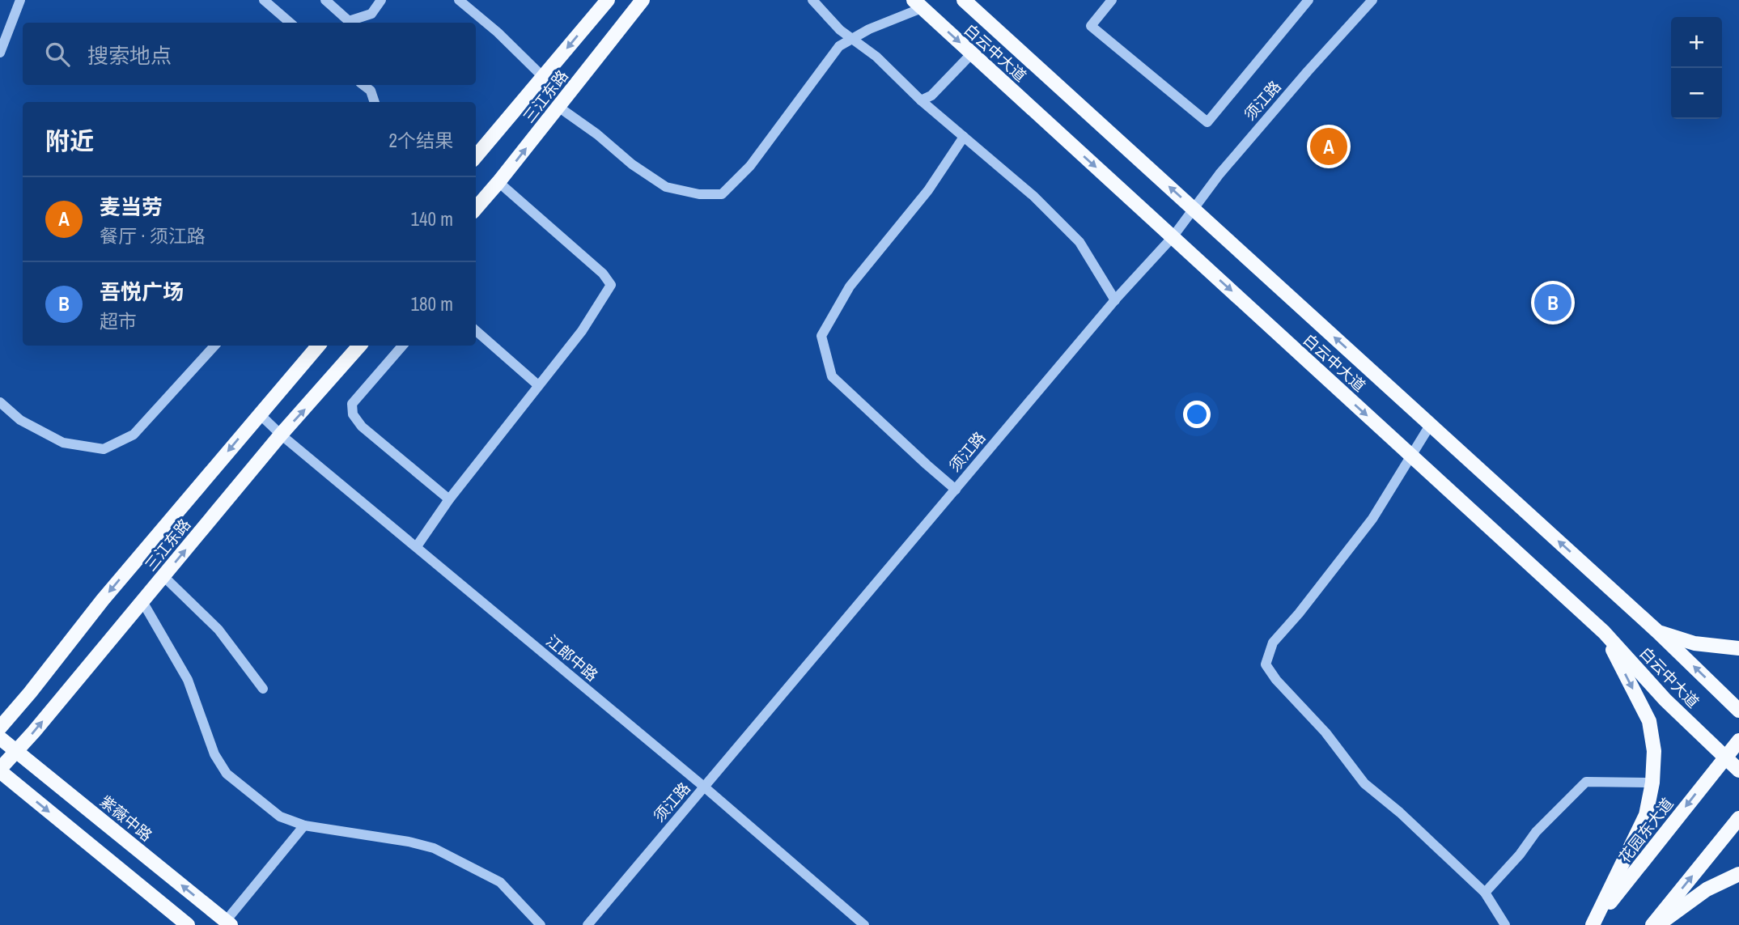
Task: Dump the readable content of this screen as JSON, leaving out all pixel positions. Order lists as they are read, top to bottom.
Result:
{
  "streets": {
    "main road": [
      "白云中大道",
      "三江东路",
      "紫薇中路",
      "花园东大道"
    ],
    "street": ["须江路", "江郎中路"]
  },
  "crossings": [
    ["白云中大道", "须江路"],
    ["白云中大道", "花园东大道"],
    ["三江东路", "江郎中路"],
    ["三江东路", "紫薇中路"],
    ["须江路", "江郎中路"]
  ],
  "page": {
    "map_buttons": ["+", "−"],
    "search": "搜索地点",
    "heading": ["附近", "2个结果"],
    "pins": ["A", "B"],
    "list": [
      {
        "mark": "A",
        "name": "麦当劳",
        "note": "餐厅 · 须江路",
        "value": "140 m"
      },
      {
        "mark": "B",
        "name": "吾悦广场",
        "note": "超市",
        "value": "180 m"
      }
    ]
  }
}
